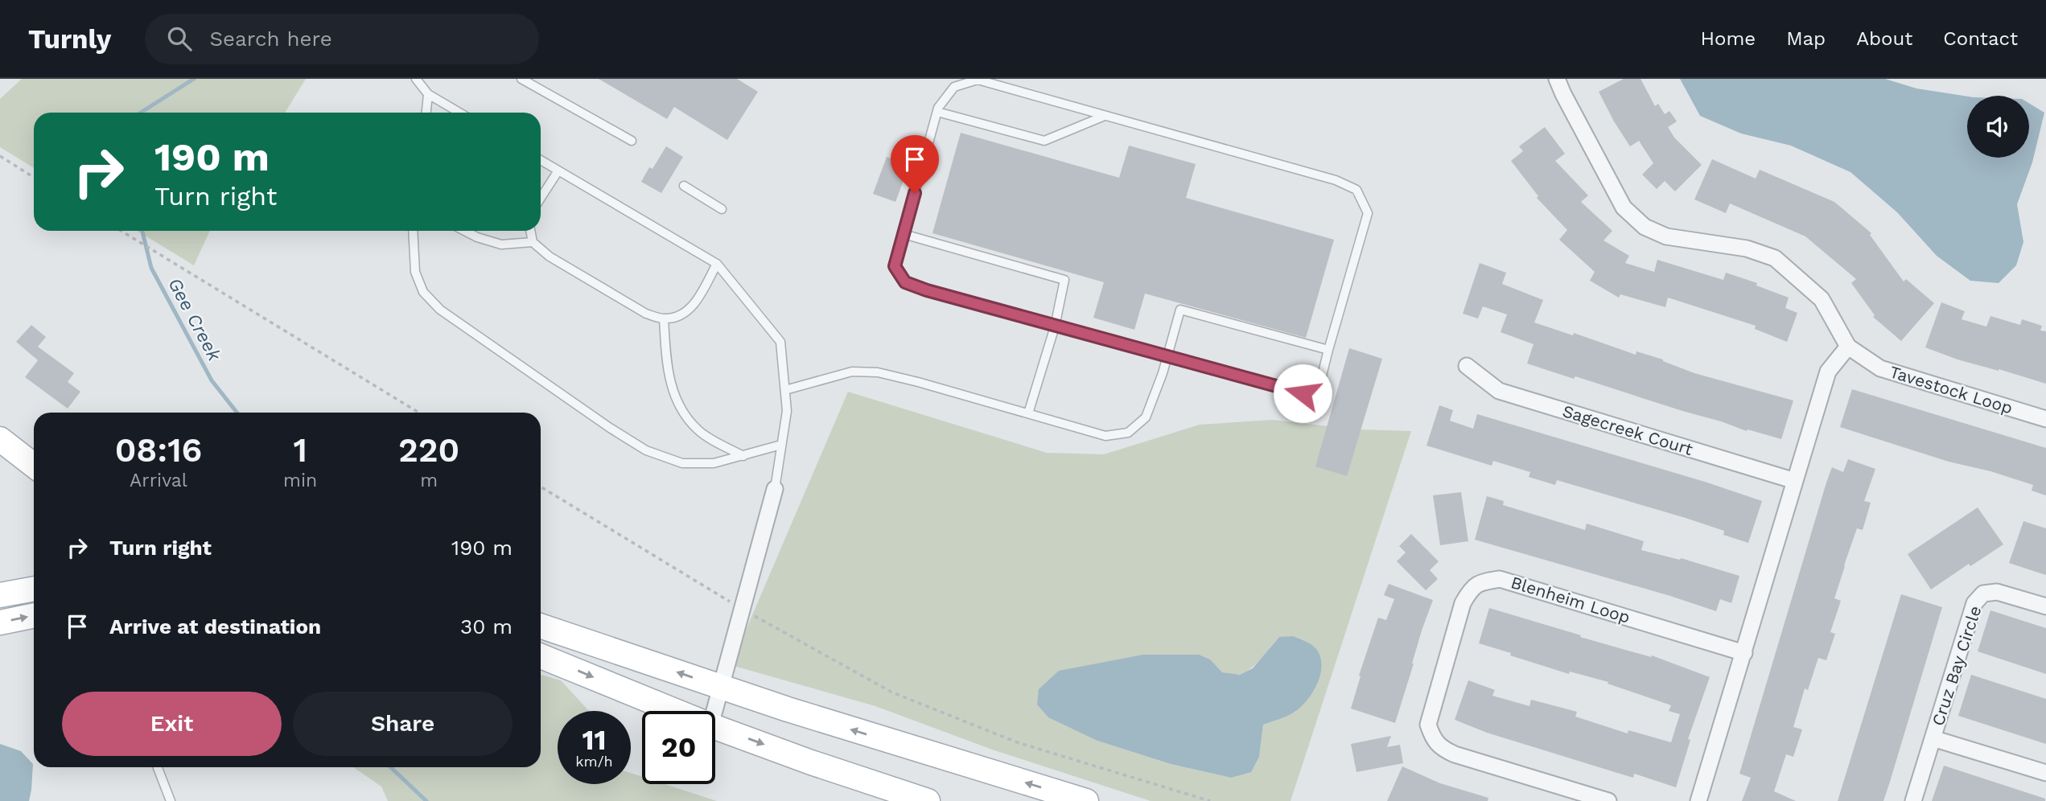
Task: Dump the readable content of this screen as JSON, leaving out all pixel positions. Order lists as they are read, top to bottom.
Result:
{
  "streets": {
    "street": [
      "Tavestock Loop",
      "Sagecreek Court",
      "Blenheim Loop",
      "Cruz Bay Circle"
    ]
  },
  "water": ["Gee Creek"],
  "page": {
    "header": "Turnly",
    "search": "Search here",
    "nav": [
      "Home",
      "Map",
      "About",
      "Contact"
    ],
    "turn": ["190 m", "Turn right"],
    "eta": [
      "08:16",
      "Arrival",
      "1",
      "min",
      "220",
      "m"
    ],
    "list": [
      {
        "name": "Turn right",
        "value": "190 m"
      },
      {
        "name": "Arrive at destination",
        "value": "30 m"
      }
    ],
    "buttons": ["Exit", "Share"],
    "speed": "11 km/h",
    "limit": "20"
  }
}
